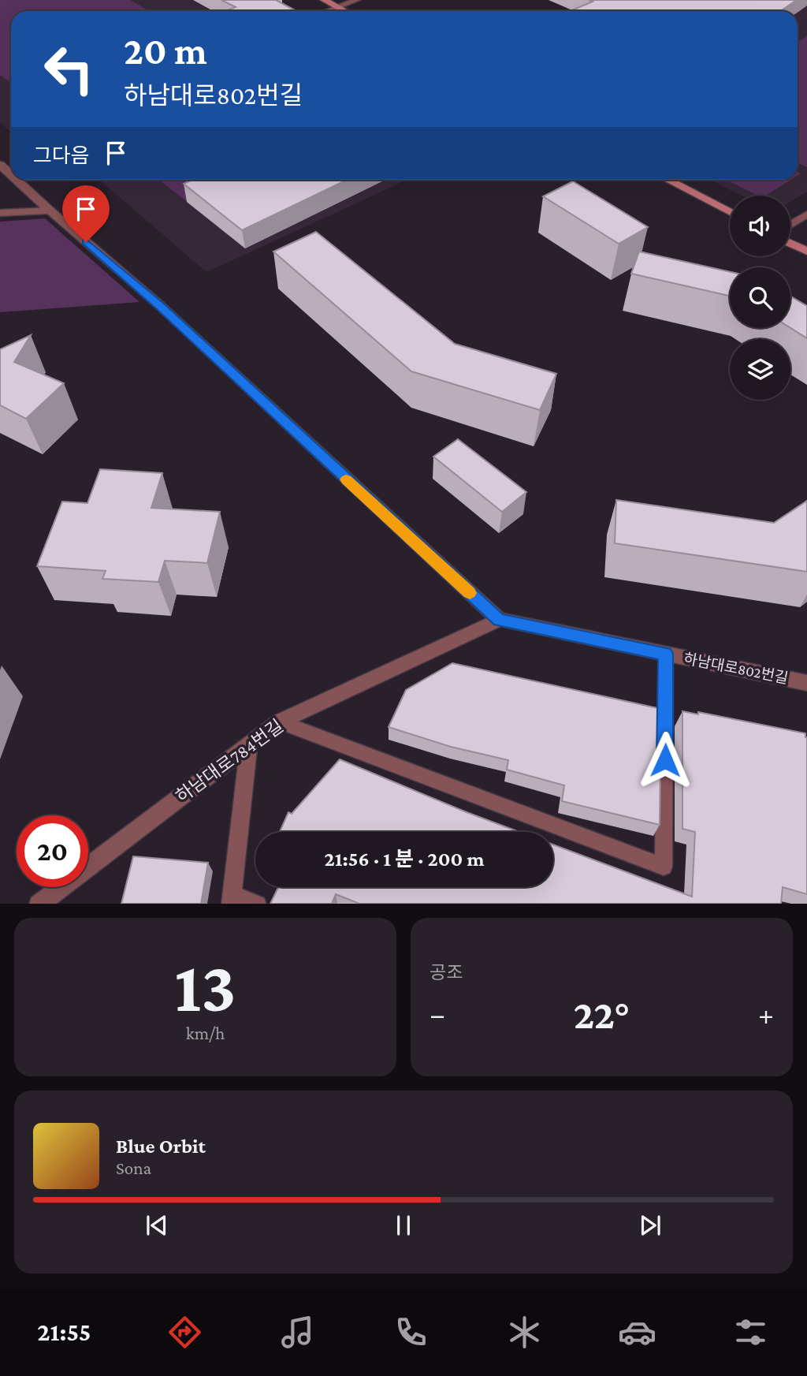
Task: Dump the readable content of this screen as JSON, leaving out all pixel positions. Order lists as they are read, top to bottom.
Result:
{
  "streets": {
    "street": ["하남대로802번길", "하남대로784번길"]
  },
  "crossings": [
    ["하남대로802번길", "하남대로784번길"]
  ],
  "page": {
    "turn": ["20 m", "하남대로802번길"],
    "then": "그다음",
    "limit": "20",
    "trip": "21:56 · 1 분 · 200 m",
    "tile": [
      ["13", "km/h"],
      "공조"
    ],
    "heat": ["−", "22°", "+"],
    "song": ["Blue Orbit", "Sona"],
    "tabs": "21:55"
  }
}
